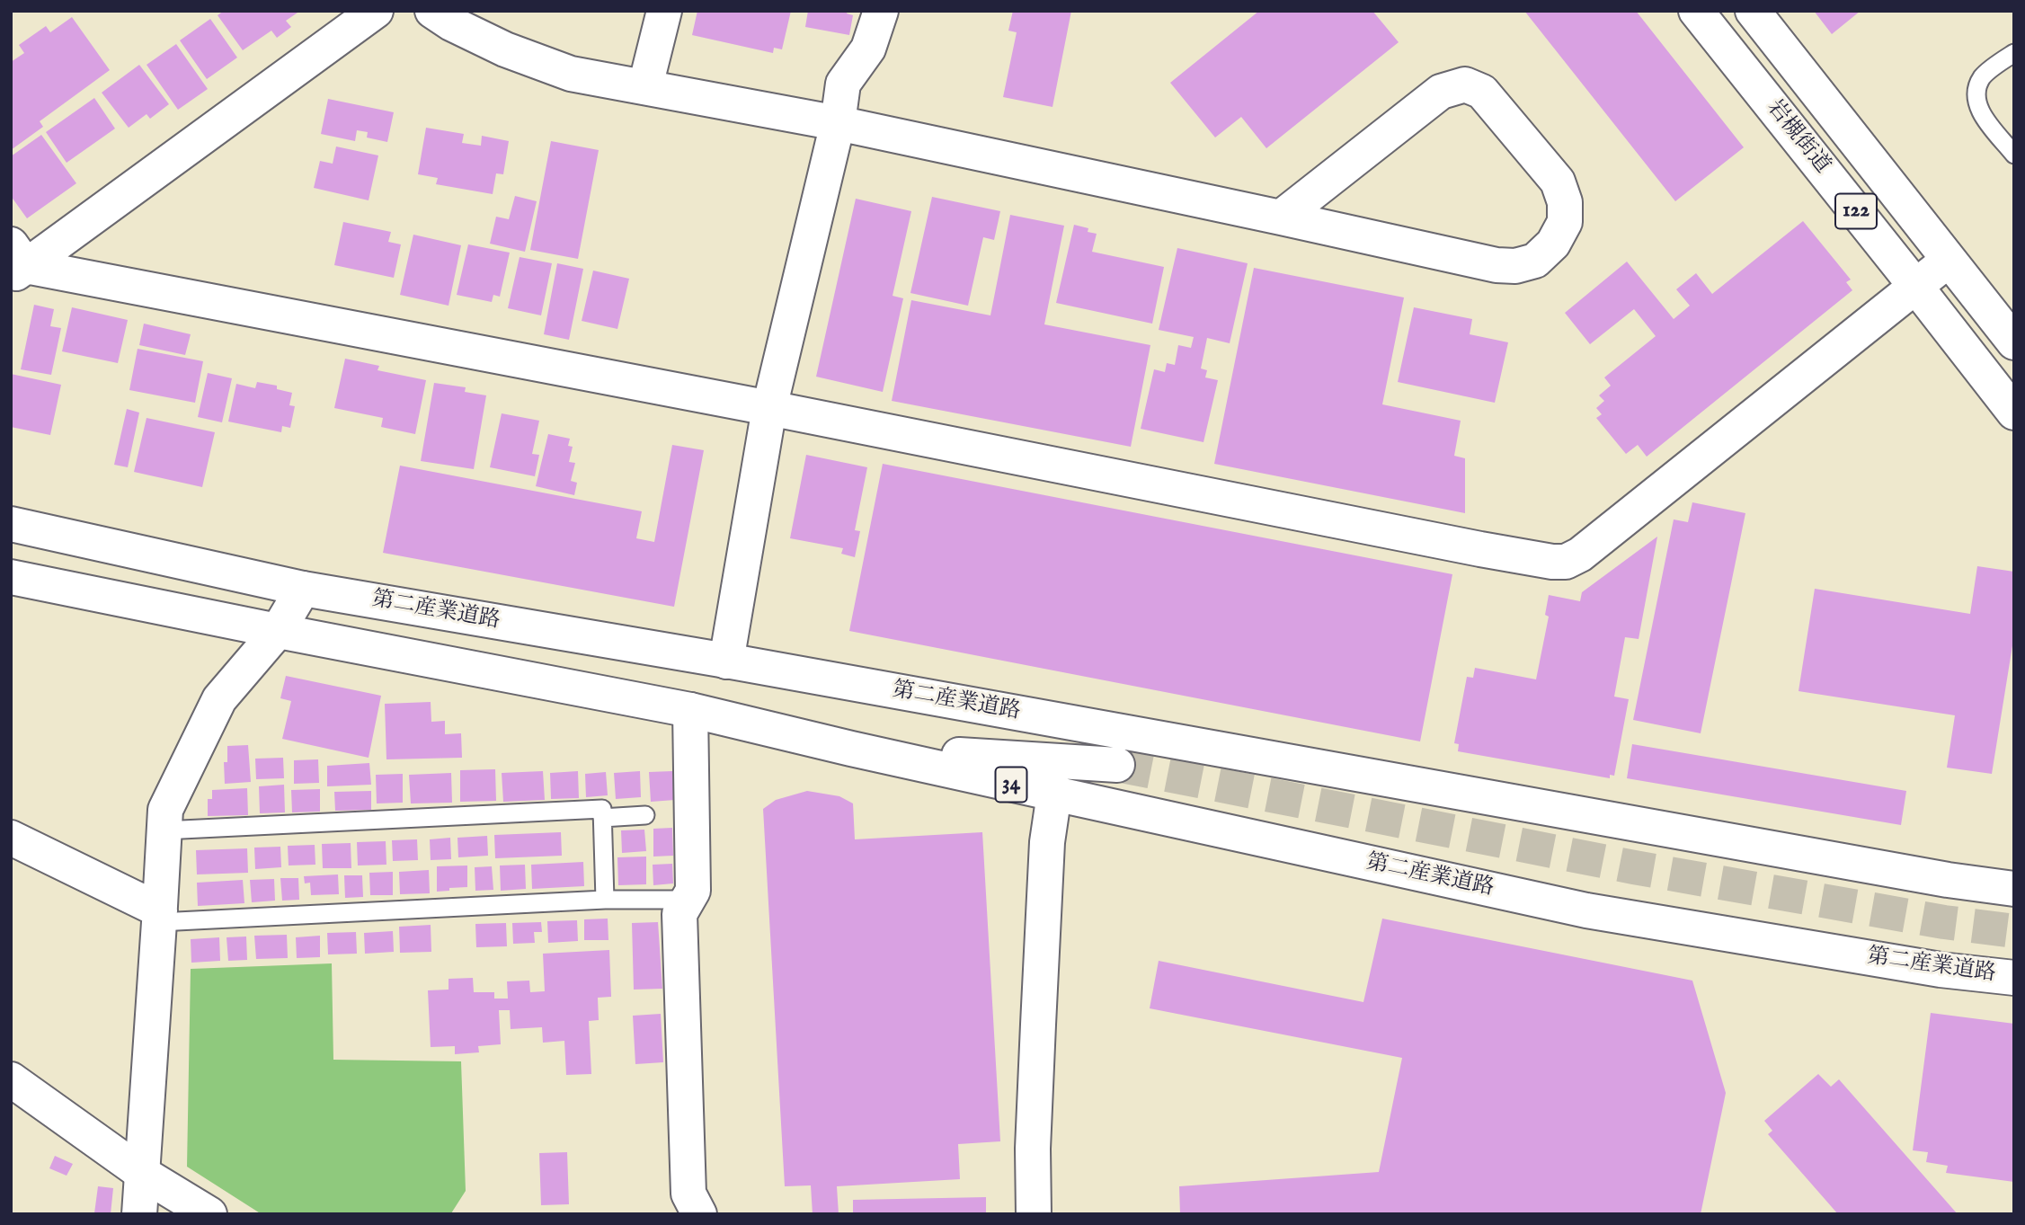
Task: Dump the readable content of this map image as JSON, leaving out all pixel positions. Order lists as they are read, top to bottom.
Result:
{
  "streets": {
    "main road": [
      "岩槻街道",
      "122",
      "第二産業道路",
      "34"
    ]
  }
}
